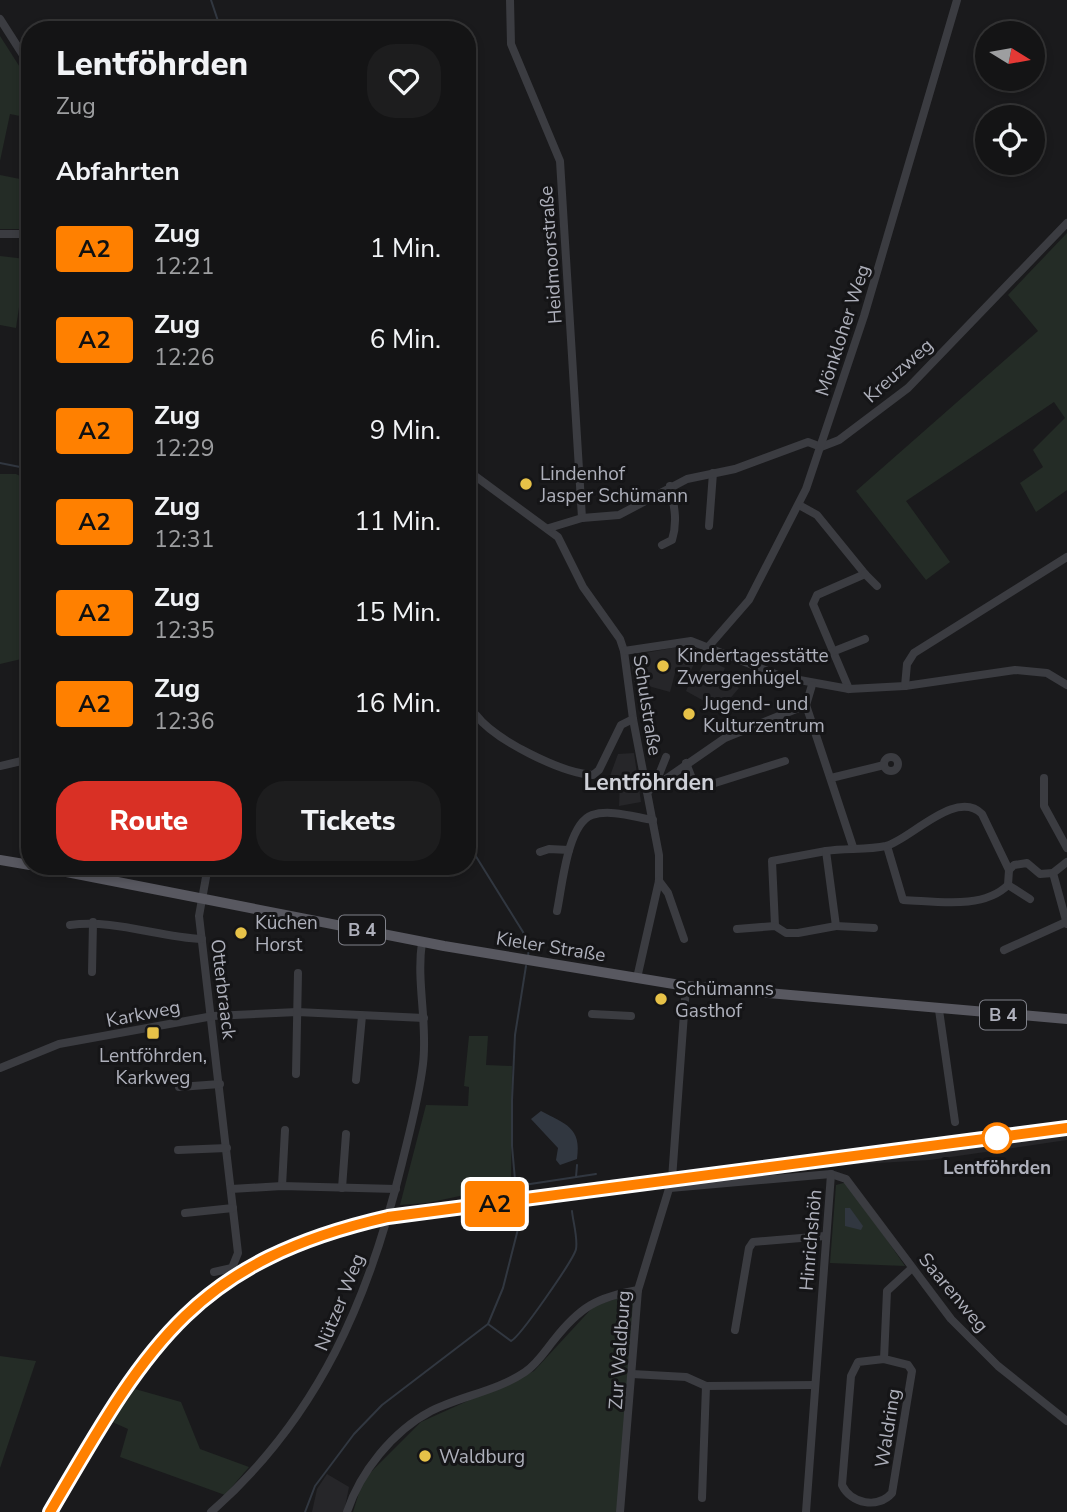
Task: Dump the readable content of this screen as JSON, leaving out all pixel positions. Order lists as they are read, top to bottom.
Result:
{
  "streets": {
    "main road": ["B 4", "Kieler Straße"],
    "street": [
      "Heidmoorstraße",
      "Mönkloher Weg",
      "Kreuzweg",
      "Schulstraße",
      "Otterbraack",
      "Karkweg",
      "Hinrichshöh",
      "Saarenweg",
      "Nützer Weg",
      "Zur Waldburg",
      "Waldring"
    ]
  },
  "crossings": [
    ["Heidmoorstraße", "Kreuzweg"],
    ["Mönkloher Weg", "Kreuzweg"],
    ["Kreuzweg", "Schulstraße"],
    ["Schulstraße", "Kieler Straße"],
    ["Kieler Straße", "Otterbraack"],
    ["Kieler Straße", "Nützer Weg"],
    ["Kieler Straße", "Zur Waldburg"],
    ["Otterbraack", "Karkweg"],
    ["Karkweg", "Nützer Weg"],
    ["Hinrichshöh", "Saarenweg"],
    ["Hinrichshöh", "Zur Waldburg"],
    ["Saarenweg", "Waldring"]
  ],
  "districts": ["Lentföhrden"],
  "places": {
    "other": [
      "Lindenhof Jasper Schümann",
      "Kindertagesstätte Zwergenhügel",
      "Jugend- und Kulturzentrum",
      "Küchen Horst",
      "Schümanns Gasthof",
      "Lentföhrden",
      "Waldburg"
    ],
    "transit": ["Lentföhrden, Karkweg"]
  },
  "north": "right",
  "page": {
    "on_map": "A2",
    "heading": [
      ["Lentföhrden", "Zug"],
      "Abfahrten"
    ],
    "list": [
      {
        "mark": "A2",
        "name": "Zug",
        "note": "12:21",
        "value": "1 Min."
      },
      {
        "mark": "A2",
        "name": "Zug",
        "note": "12:26",
        "value": "6 Min."
      },
      {
        "mark": "A2",
        "name": "Zug",
        "note": "12:29",
        "value": "9 Min."
      },
      {
        "mark": "A2",
        "name": "Zug",
        "note": "12:31",
        "value": "11 Min."
      },
      {
        "mark": "A2",
        "name": "Zug",
        "note": "12:35",
        "value": "15 Min."
      },
      {
        "mark": "A2",
        "name": "Zug",
        "note": "12:36",
        "value": "16 Min."
      }
    ],
    "buttons": ["Route", "Tickets"]
  }
}
